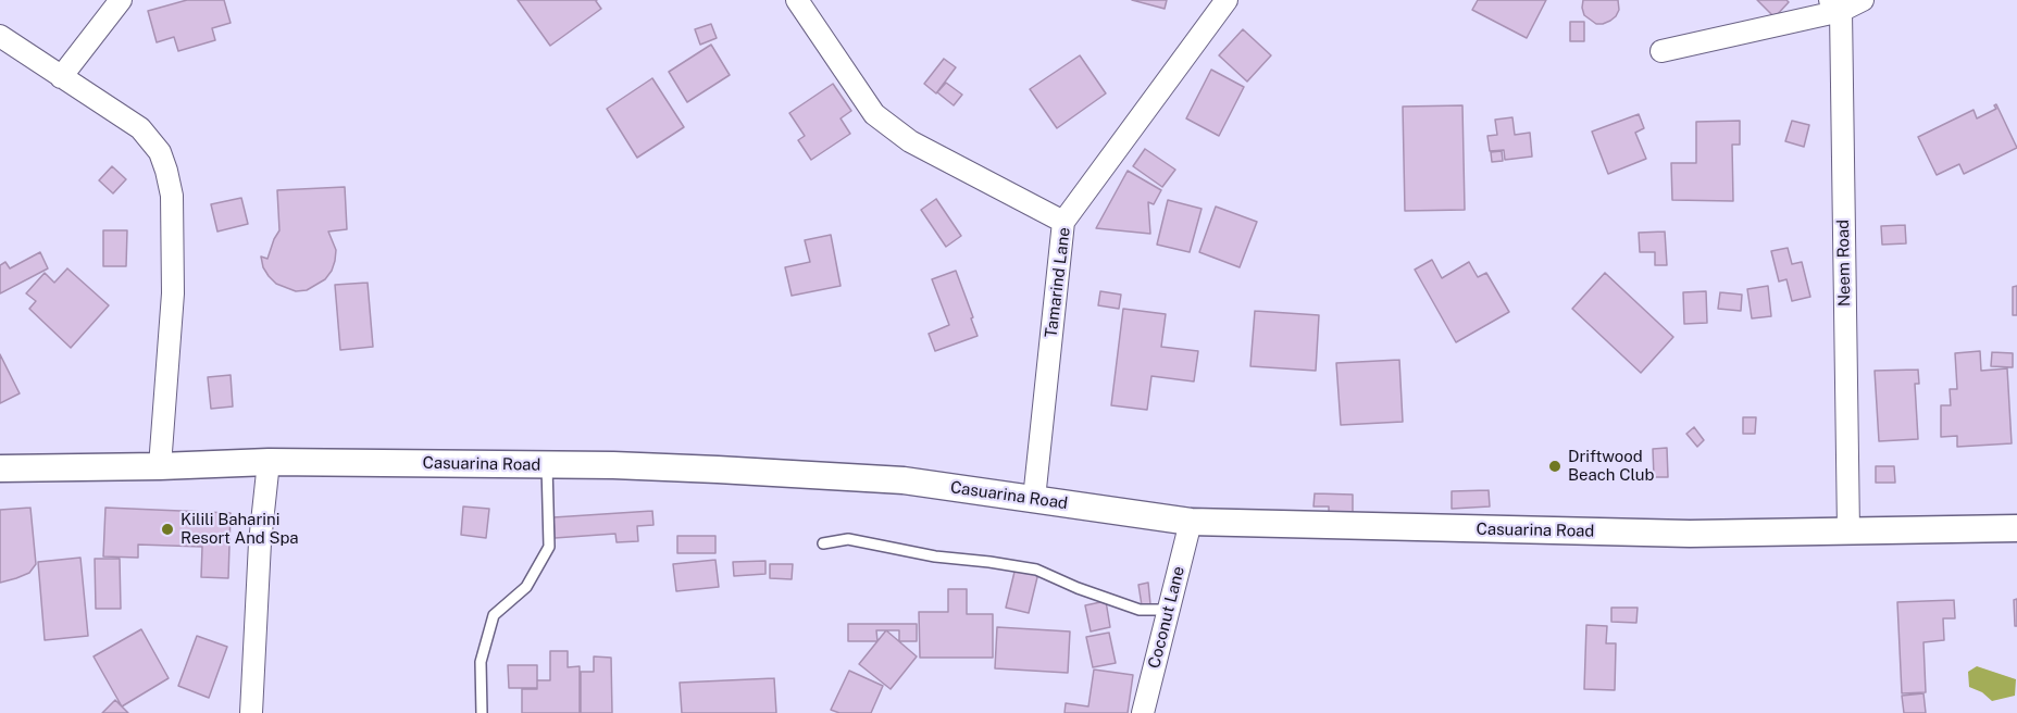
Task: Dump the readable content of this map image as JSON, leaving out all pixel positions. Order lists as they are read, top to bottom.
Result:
{
  "streets": {
    "street": [
      "Neem Road",
      "Tamarind Lane",
      "Casuarina Road",
      "Coconut Lane"
    ]
  },
  "crossings": [
    ["Neem Road", "Casuarina Road"],
    ["Tamarind Lane", "Casuarina Road"],
    ["Casuarina Road", "Coconut Lane"]
  ],
  "places": ["Driftwood Beach Club", "Kilili Baharini Resort And Spa"]
}
